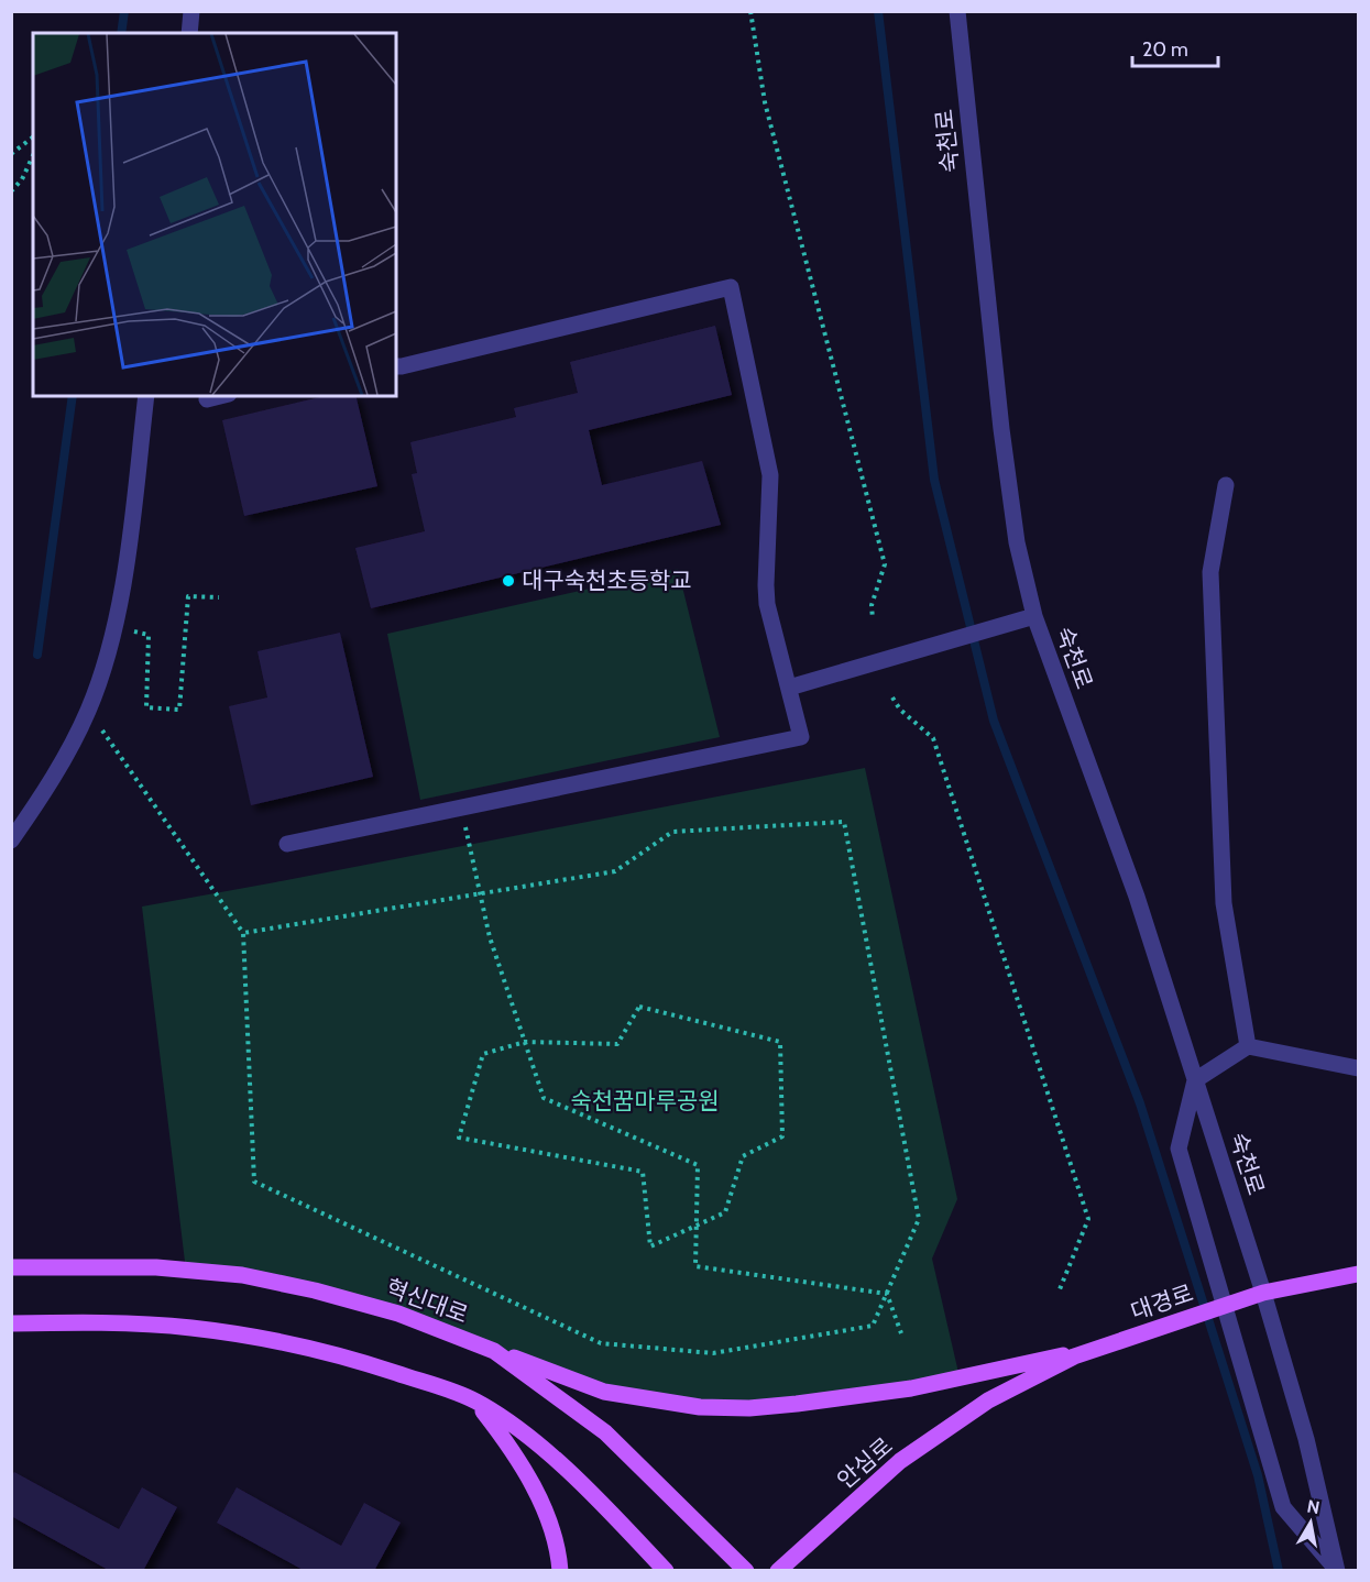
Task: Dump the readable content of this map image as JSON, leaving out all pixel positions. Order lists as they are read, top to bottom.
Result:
{
  "streets": {
    "main road": ["혁신대로", "대경로", "안심로"],
    "street": ["숙천로"]
  },
  "crossings": [
    ["숙천로", "대경로"],
    ["대경로", "안심로"]
  ],
  "parks": ["숙천꿈마루공원"],
  "places": ["대구숙천초등학교"],
  "scale_bar": "20 m",
  "north": "top"
}
